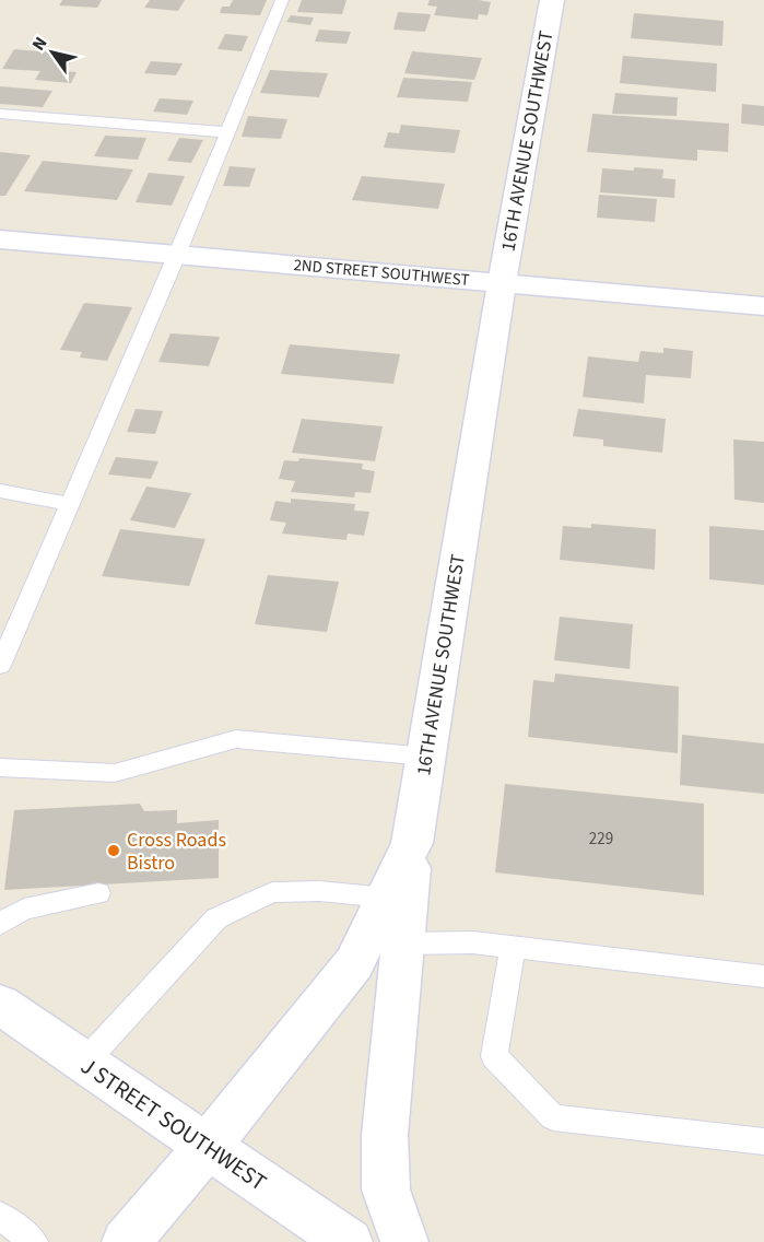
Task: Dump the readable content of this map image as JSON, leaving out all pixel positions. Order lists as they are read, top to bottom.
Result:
{
  "streets": {
    "main road": ["16TH AVENUE SOUTHWEST", "2ND STREET SOUTHWEST", "J STREET SOUTHWEST"]
  },
  "crossings": [
    ["16TH AVENUE SOUTHWEST", "2ND STREET SOUTHWEST"],
    ["16TH AVENUE SOUTHWEST", "J STREET SOUTHWEST"]
  ],
  "places": ["Cross Roads Bistro"],
  "house_numbers": ["229"],
  "north": "top left"
}
